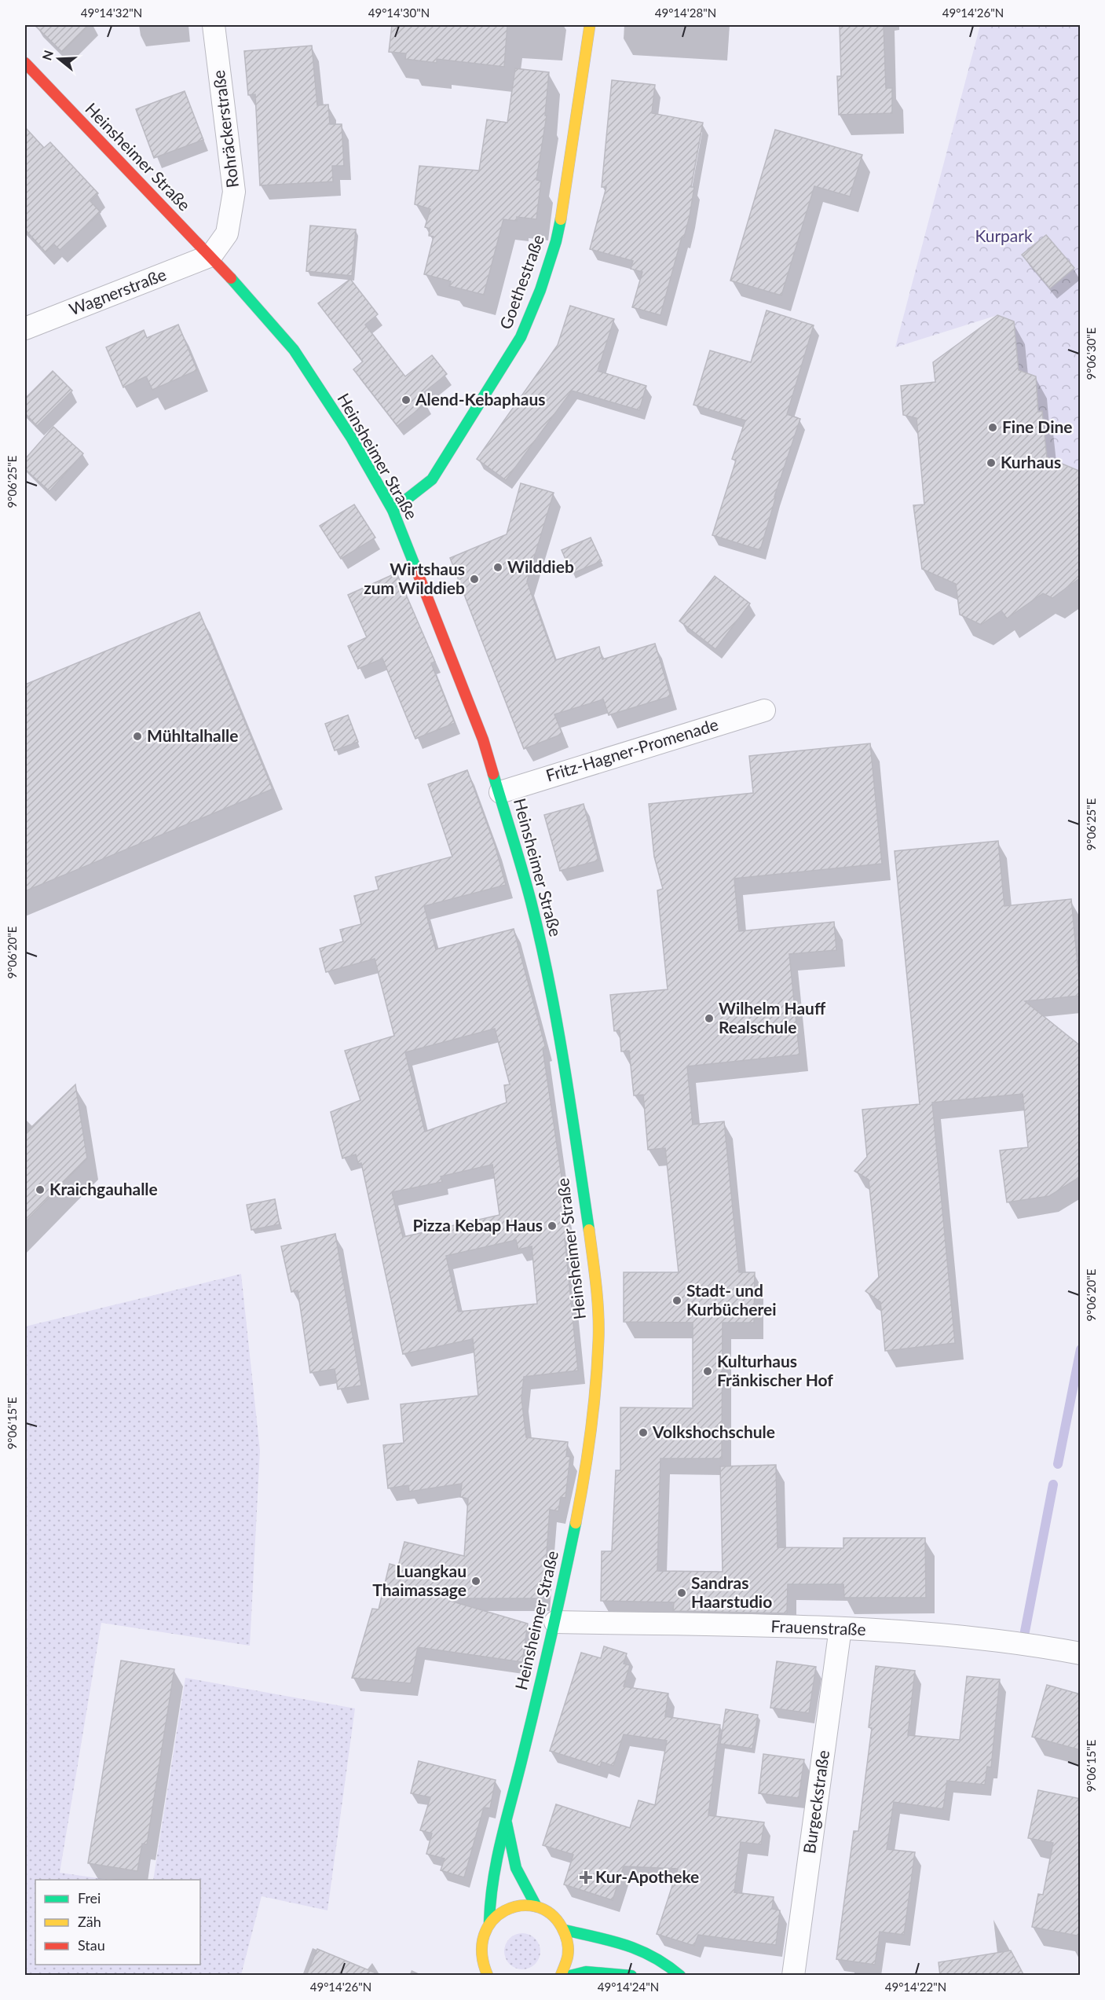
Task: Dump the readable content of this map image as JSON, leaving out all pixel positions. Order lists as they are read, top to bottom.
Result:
{
  "streets": {
    "street": [
      "Rohräckerstraße",
      "Heinsheimer Straße",
      "Goethestraße",
      "Wagnerstraße",
      "Fritz-Hagner-Promenade",
      "Frauenstraße",
      "Burgeckstraße"
    ]
  },
  "crossings": [
    ["Rohräckerstraße", "Heinsheimer Straße"],
    ["Rohräckerstraße", "Wagnerstraße"],
    ["Heinsheimer Straße", "Goethestraße"],
    ["Heinsheimer Straße", "Wagnerstraße"],
    ["Heinsheimer Straße", "Fritz-Hagner-Promenade"],
    ["Heinsheimer Straße", "Frauenstraße"],
    ["Frauenstraße", "Burgeckstraße"]
  ],
  "parks": ["Kurpark"],
  "places": {
    "other": [
      "Alend-Kebaphaus",
      "Fine Dine",
      "Kurhaus",
      "Wilddieb",
      "Wirtshaus zum Wilddieb",
      "Mühltalhalle",
      "Wilhelm Hauff Realschule",
      "Kraichgauhalle",
      "Pizza Kebap Haus",
      "Stadt- und Kurbücherei",
      "Kulturhaus Fränkischer Hof",
      "Volkshochschule",
      "Luangkau Thaimassage",
      "Sandras Haarstudio"
    ],
    "health": ["Kur-Apotheke"]
  },
  "legend": ["Frei", "Zäh", "Stau"],
  "north": "left",
  "coordinates": [
    "49°14'32\"N",
    "49°14'30\"N",
    "49°14'28\"N",
    "49°14'26\"N",
    "9°06'30\"E",
    "9°06'25\"E",
    "9°06'20\"E",
    "9°06'15\"E",
    "49°14'24\"N",
    "49°14'22\"N"
  ]
}
